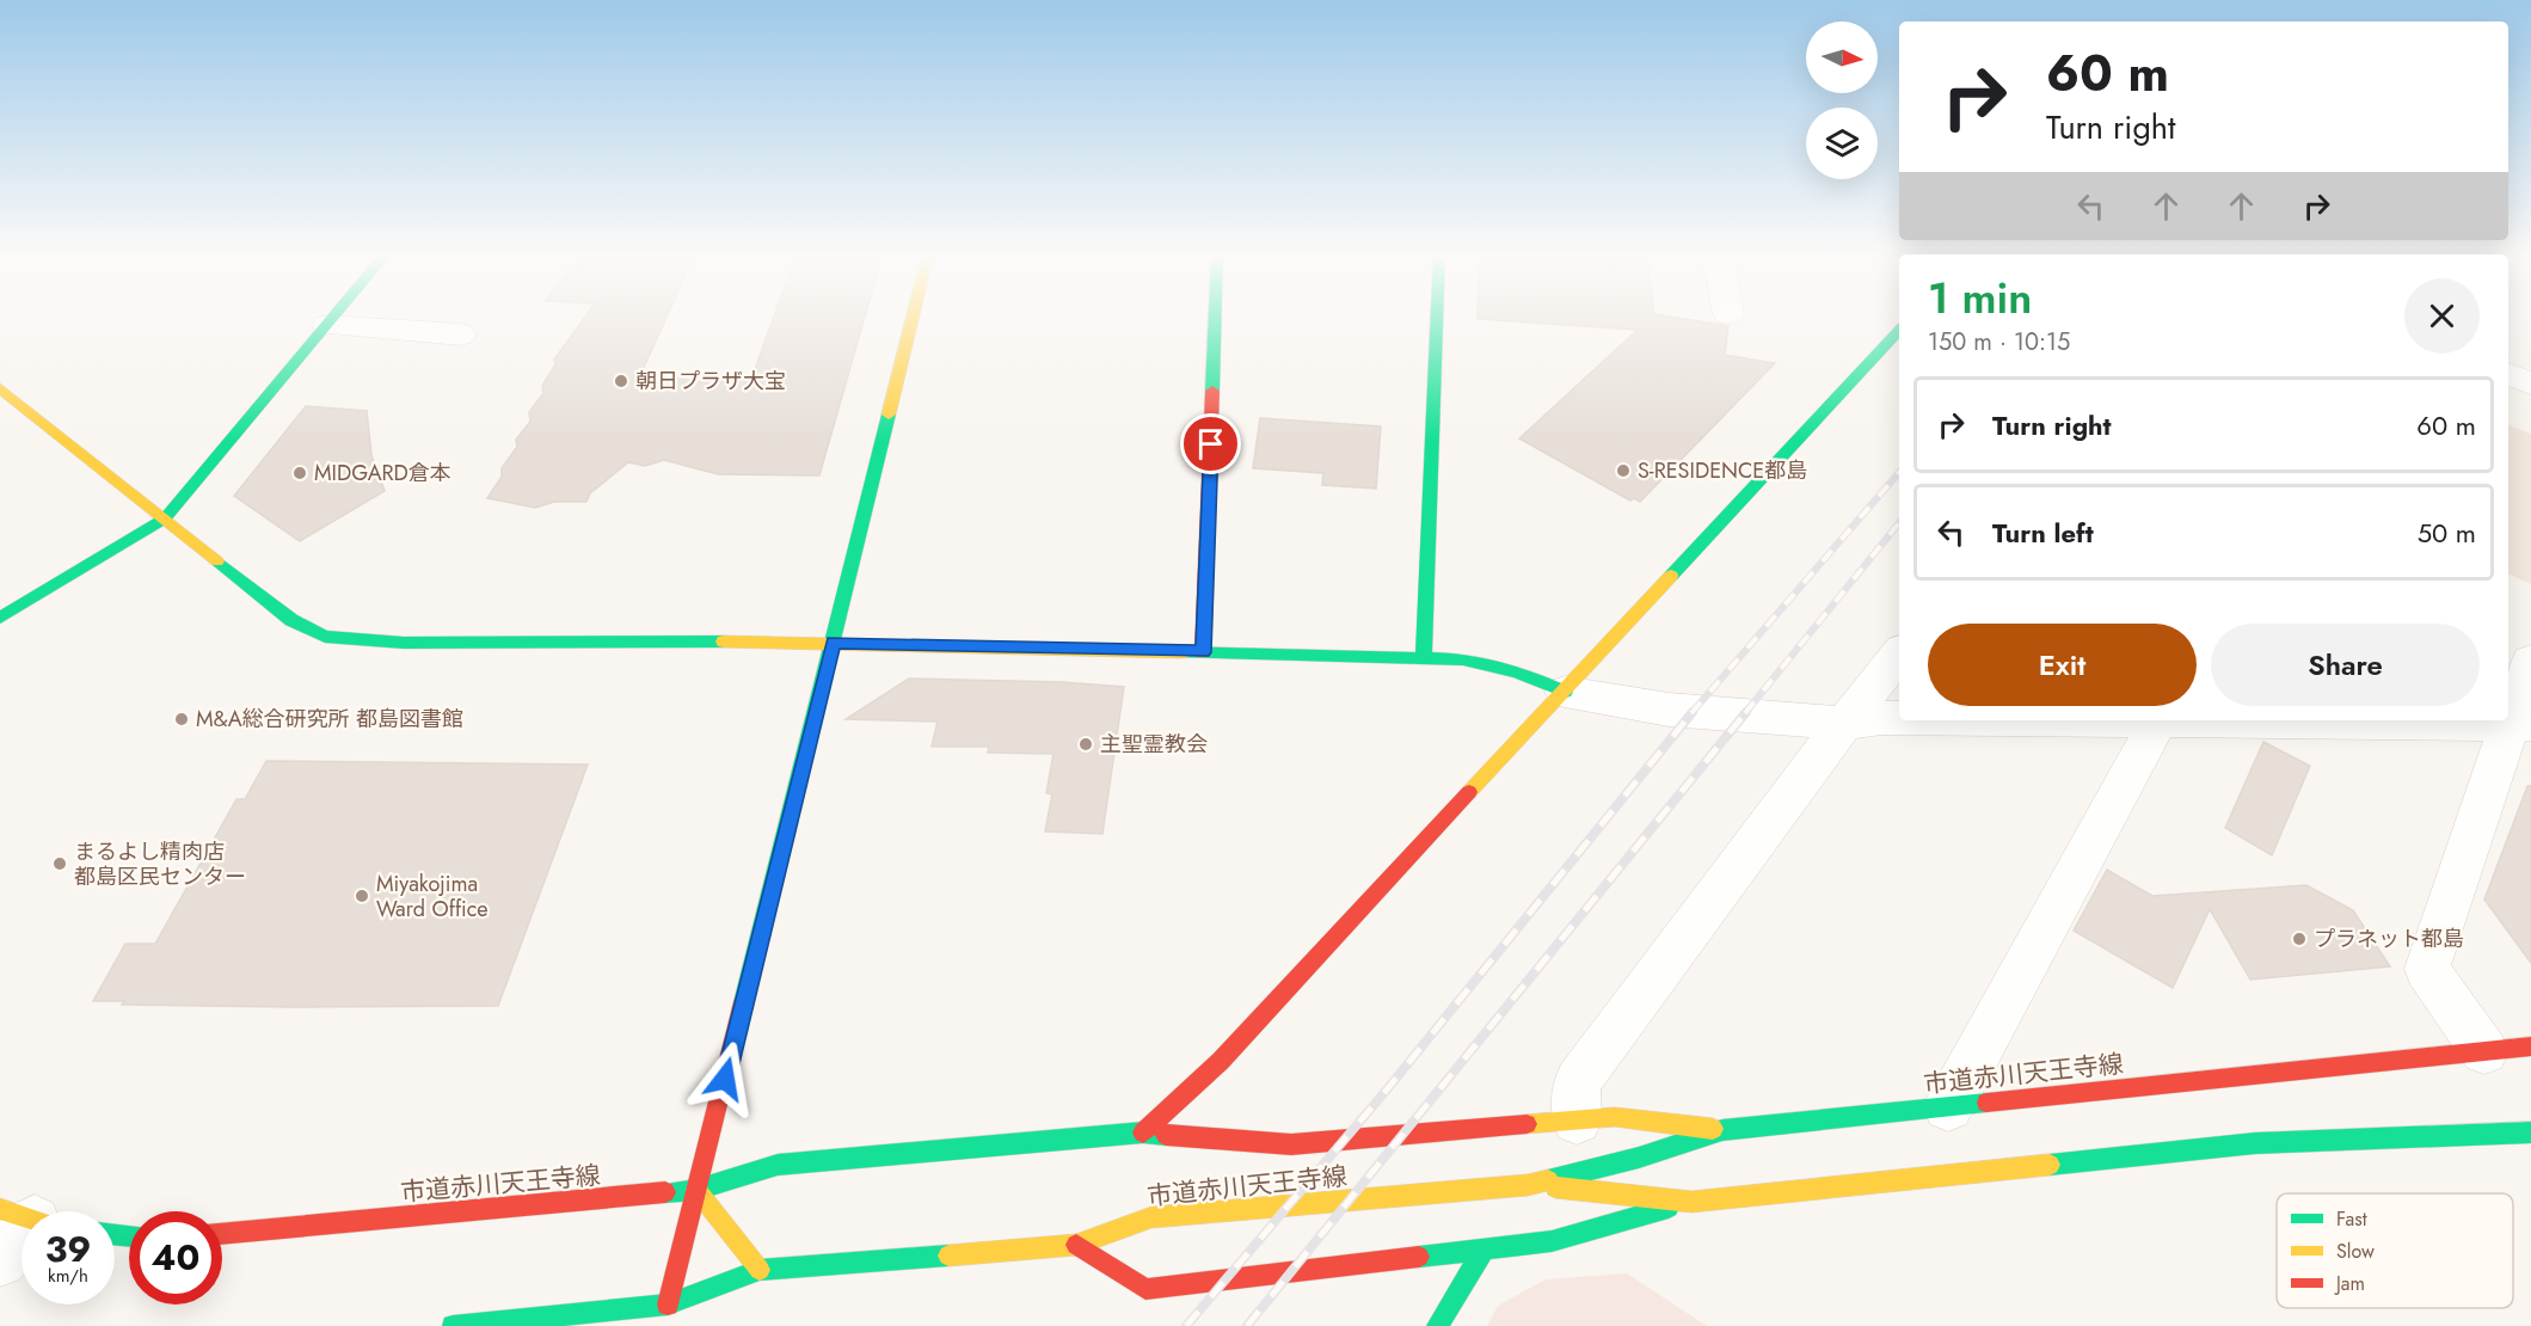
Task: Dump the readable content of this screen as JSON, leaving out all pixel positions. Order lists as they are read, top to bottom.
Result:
{
  "streets": {
    "street": ["市道赤川天王寺線"]
  },
  "places": [
    "朝日プラザ大宝",
    "S-RESIDENCE都島",
    "MIDGARD倉本",
    "M&A総合研究所 都島図書館",
    "主聖霊教会",
    "まるよし精肉店 都島区民センター",
    "Miyakojima Ward Office",
    "プラネット都島"
  ],
  "legend": ["Fast", "Slow", "Jam"],
  "north": "right",
  "page": {
    "turn": ["60 m", "Turn right"],
    "heading": ["1 min", "150 m · 10:15"],
    "list": [
      {
        "name": "Turn right",
        "value": "60 m"
      },
      {
        "name": "Turn left",
        "value": "50 m"
      }
    ],
    "buttons": ["Exit", "Share"],
    "speed": "39 km/h",
    "limit": "40"
  }
}
